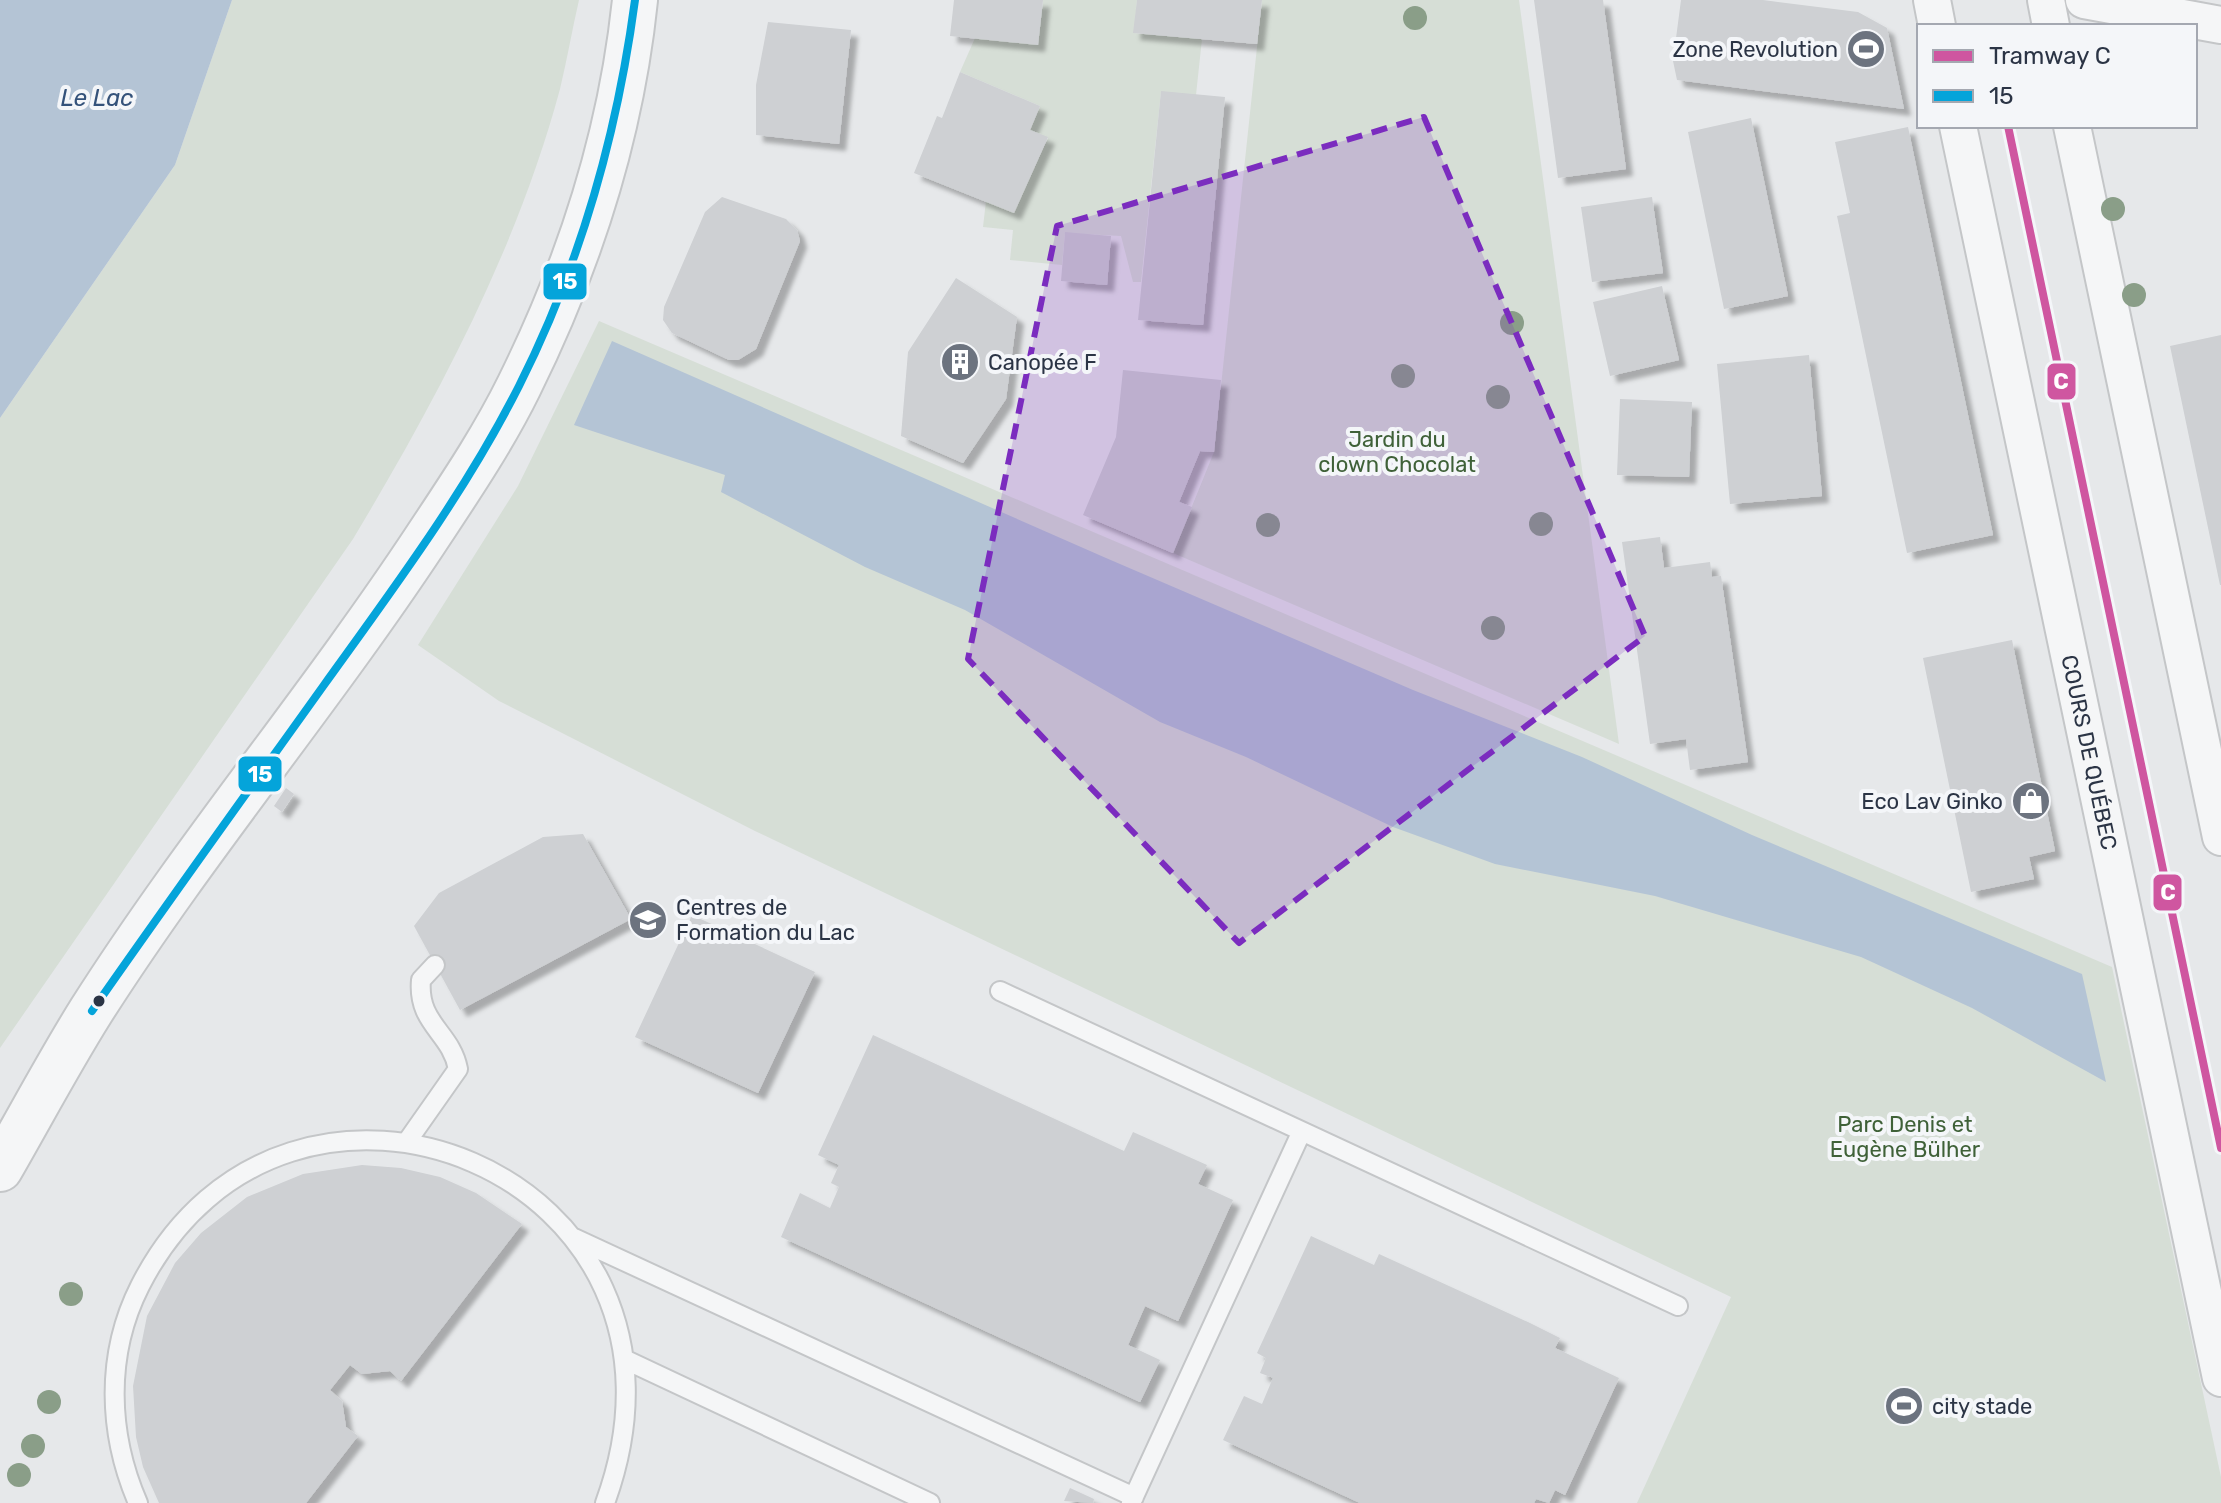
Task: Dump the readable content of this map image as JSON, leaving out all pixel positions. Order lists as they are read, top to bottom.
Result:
{
  "streets": {
    "street": ["COURS DE QUÉBEC"]
  },
  "water": ["Le Lac"],
  "parks": ["Jardin du clown Chocolat", "Parc Denis et Eugène Bülher"],
  "places": {
    "sports": ["Zone Revolution", "city stade"],
    "building": ["Canopée F"],
    "shop": ["Eco Lav Ginko"],
    "school or university": ["Centres de Formation du Lac"]
  },
  "lines": ["transit line 15", "tram line C"],
  "legend": ["Tramway C", "15"]
}
